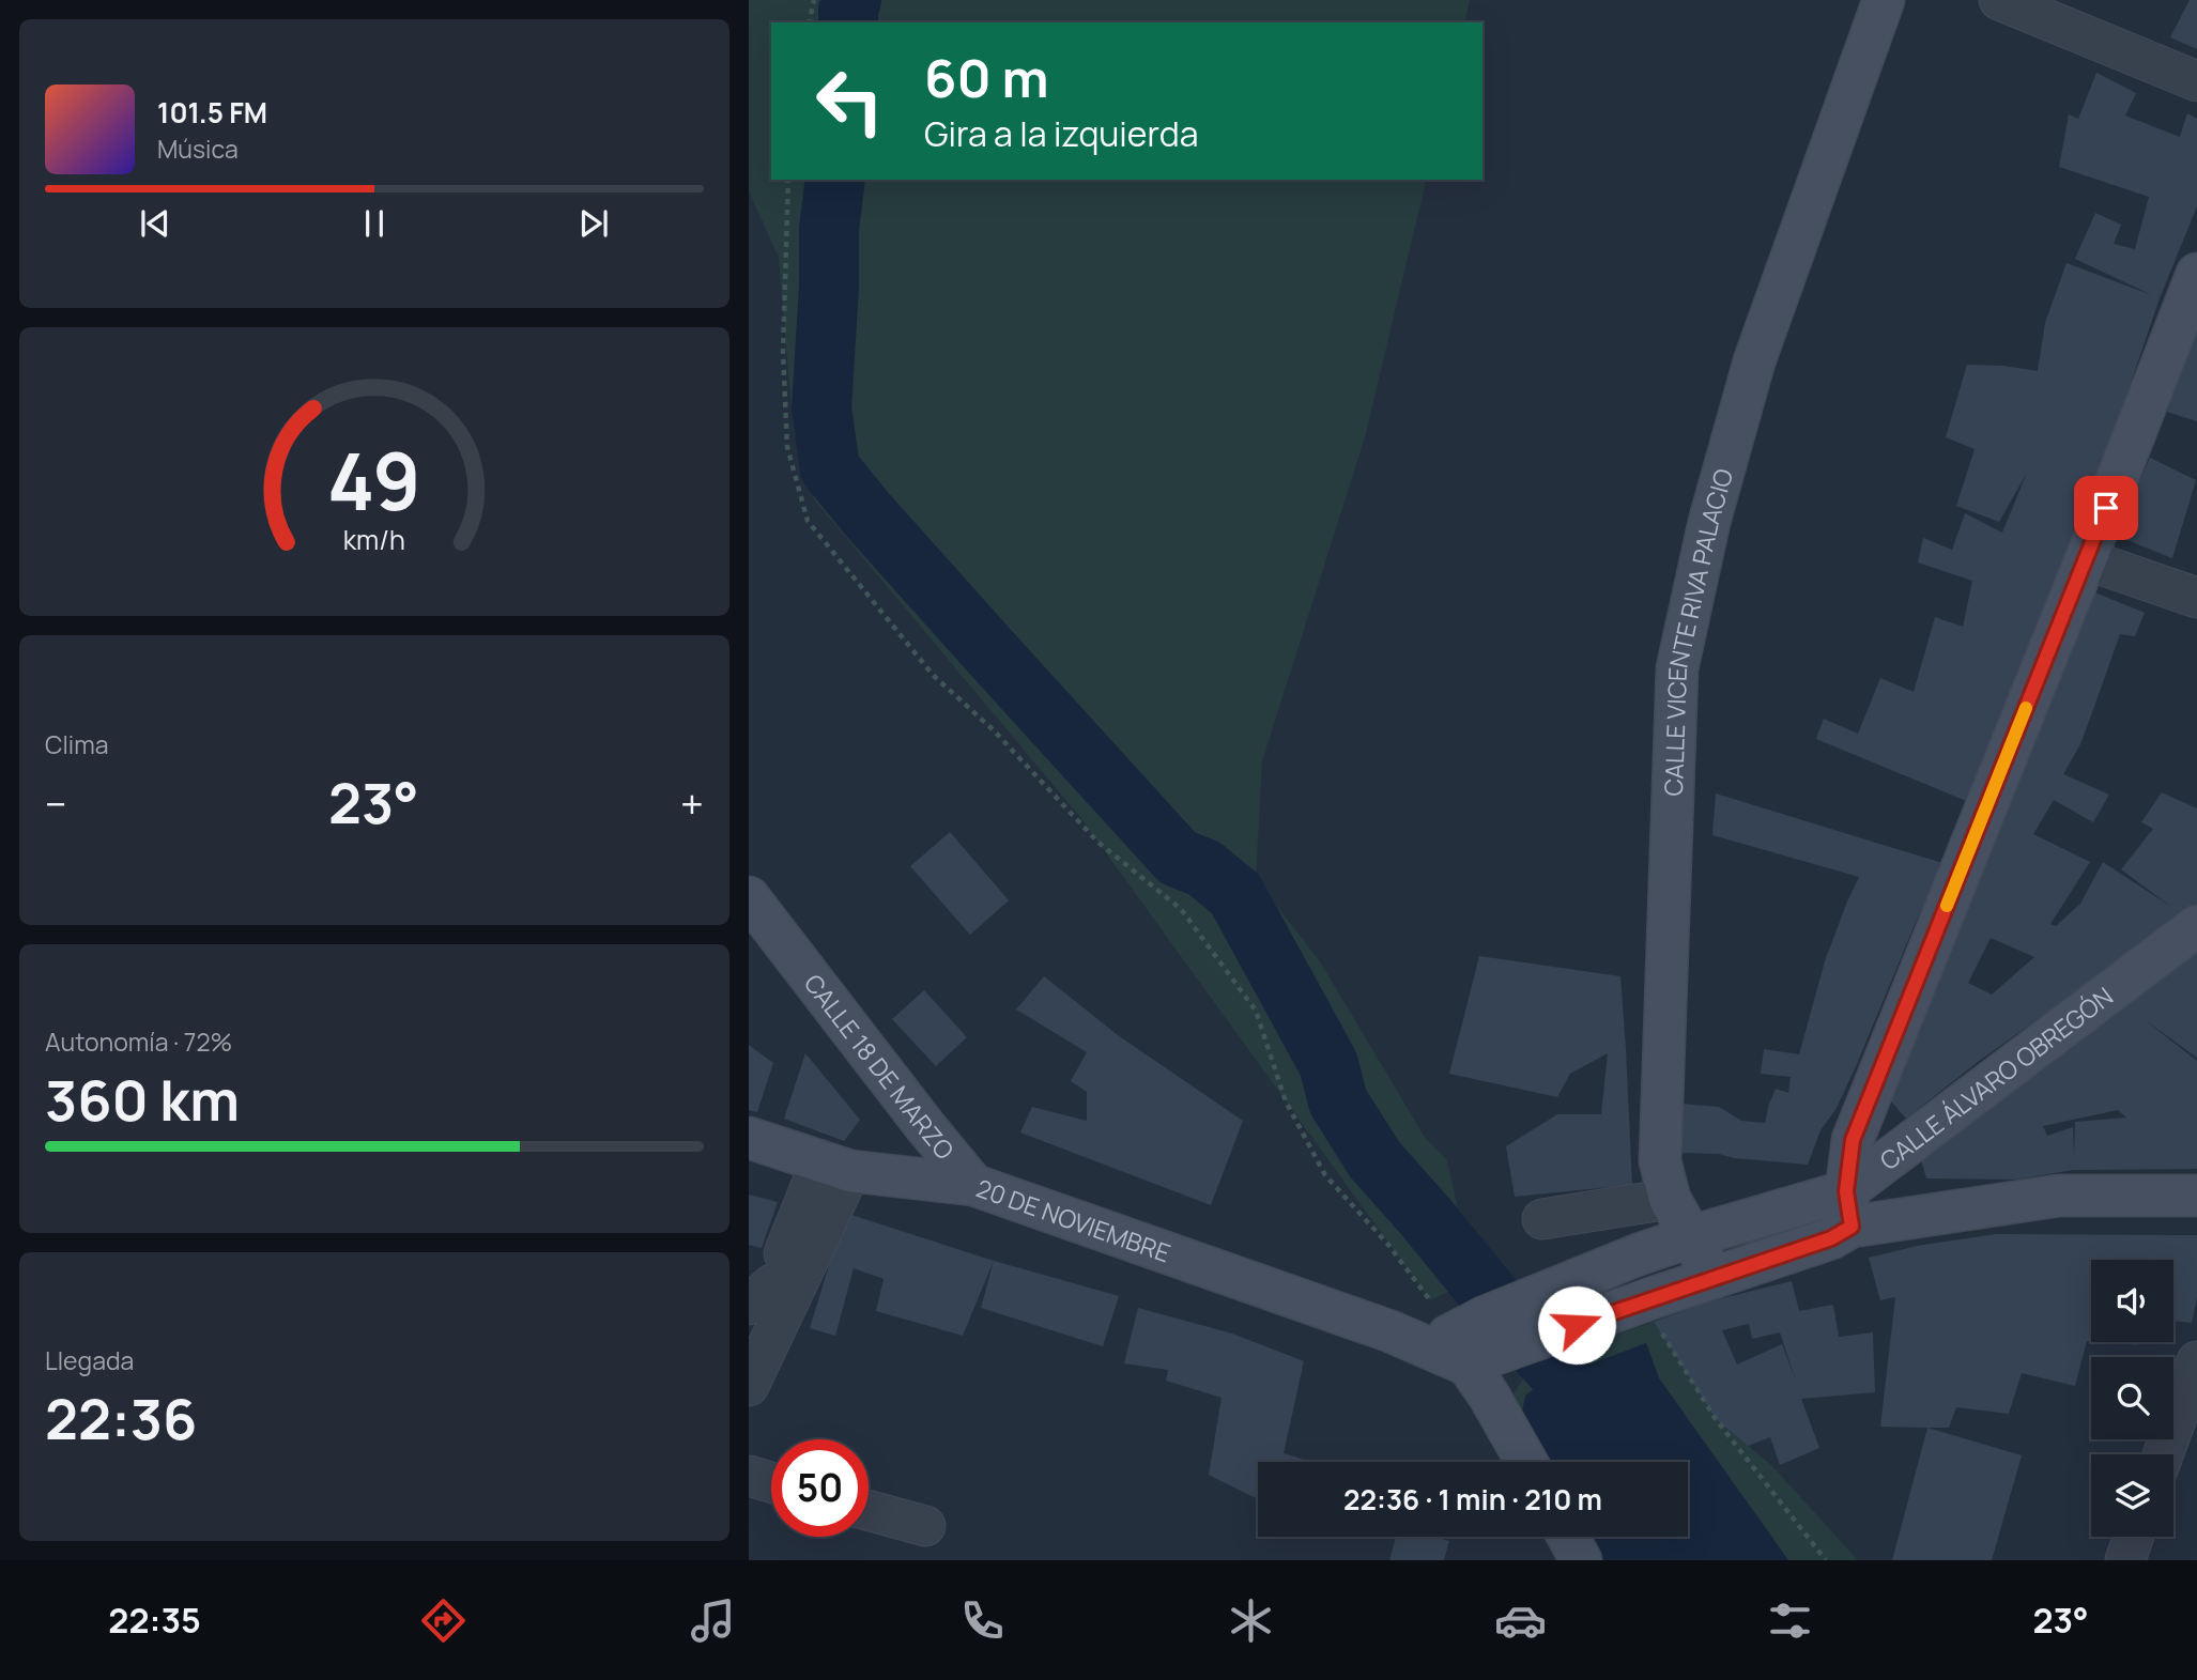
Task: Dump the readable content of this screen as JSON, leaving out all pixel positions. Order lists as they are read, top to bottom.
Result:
{
  "streets": {
    "main road": [
      "CALLE VICENTE RIVA PALACIO",
      "CALLE 18 DE MARZO",
      "CALLE ÁLVARO OBREGÓN",
      "20 DE NOVIEMBRE"
    ]
  },
  "crossings": [
    ["CALLE VICENTE RIVA PALACIO", "CALLE ÁLVARO OBREGÓN"],
    ["CALLE 18 DE MARZO", "20 DE NOVIEMBRE"],
    ["CALLE ÁLVARO OBREGÓN", "20 DE NOVIEMBRE"]
  ],
  "page": {
    "turn": ["60 m", "Gira a la izquierda"],
    "song": ["101.5 FM", "Música"],
    "tile": [
      "Clima",
      ["Autonomía · 72%", "360 km"],
      ["Llegada", "22:36"]
    ],
    "heat": ["−", "23°", "+"],
    "limit": "50",
    "trip": "22:36 · 1 min · 210 m",
    "tabs": ["22:35", "23°"],
    "gauge": ["49", "km/h"]
  }
}
